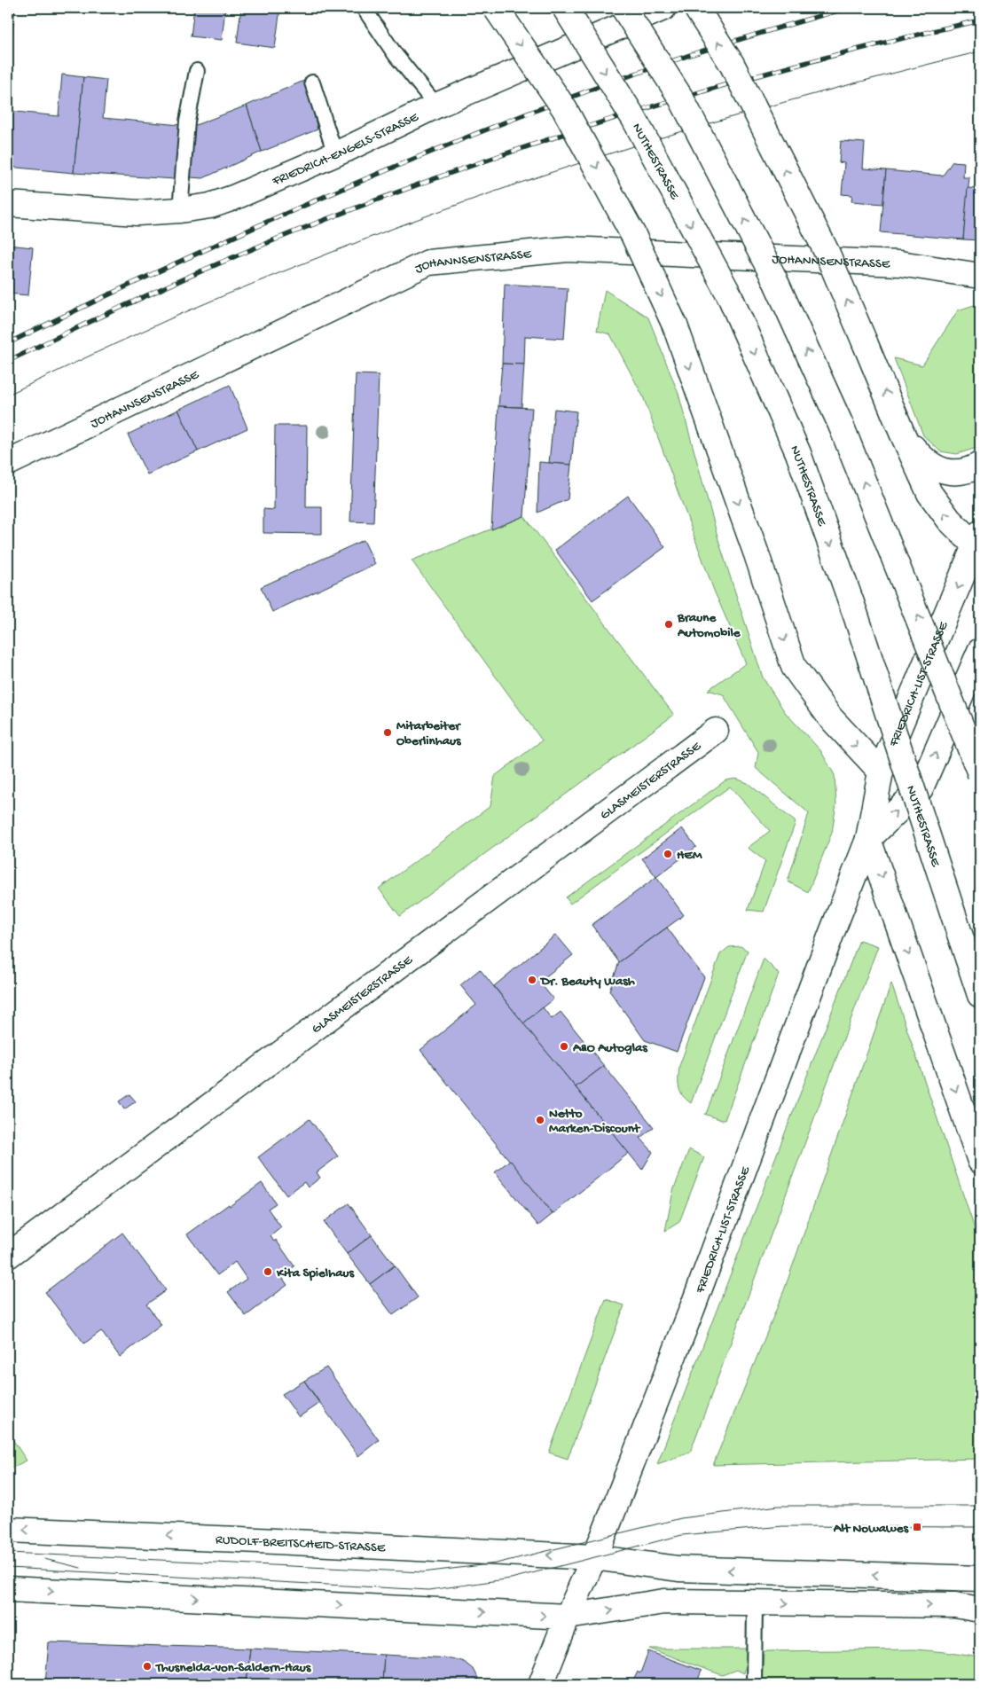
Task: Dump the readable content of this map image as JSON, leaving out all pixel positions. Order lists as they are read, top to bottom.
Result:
{
  "streets": {
    "main road": [
      "FRIEDRICH-ENGELS-STRASSE",
      "NUTHESTRASSE",
      "JOHANNSENSTRASSE",
      "FRIEDRICH-LIST-STRASSE",
      "GLASMEISTERSTRASSE",
      "RUDOLF-BREITSCHEID-STRASSE"
    ]
  },
  "crossings": [
    ["FRIEDRICH-LIST-STRASSE", "RUDOLF-BREITSCHEID-STRASSE"]
  ],
  "places": {
    "other": [
      "Braune Automobile",
      "Mitarbeiter Oberlinhaus",
      "HEM",
      "Dr. Beauty Wash",
      "A&O Autoglas",
      "Netto Marken-Discount",
      "Kita Spielhaus",
      "Thusnelda-von-Saldern-Haus"
    ],
    "transit": ["Alt Nowawes"]
  }
}
